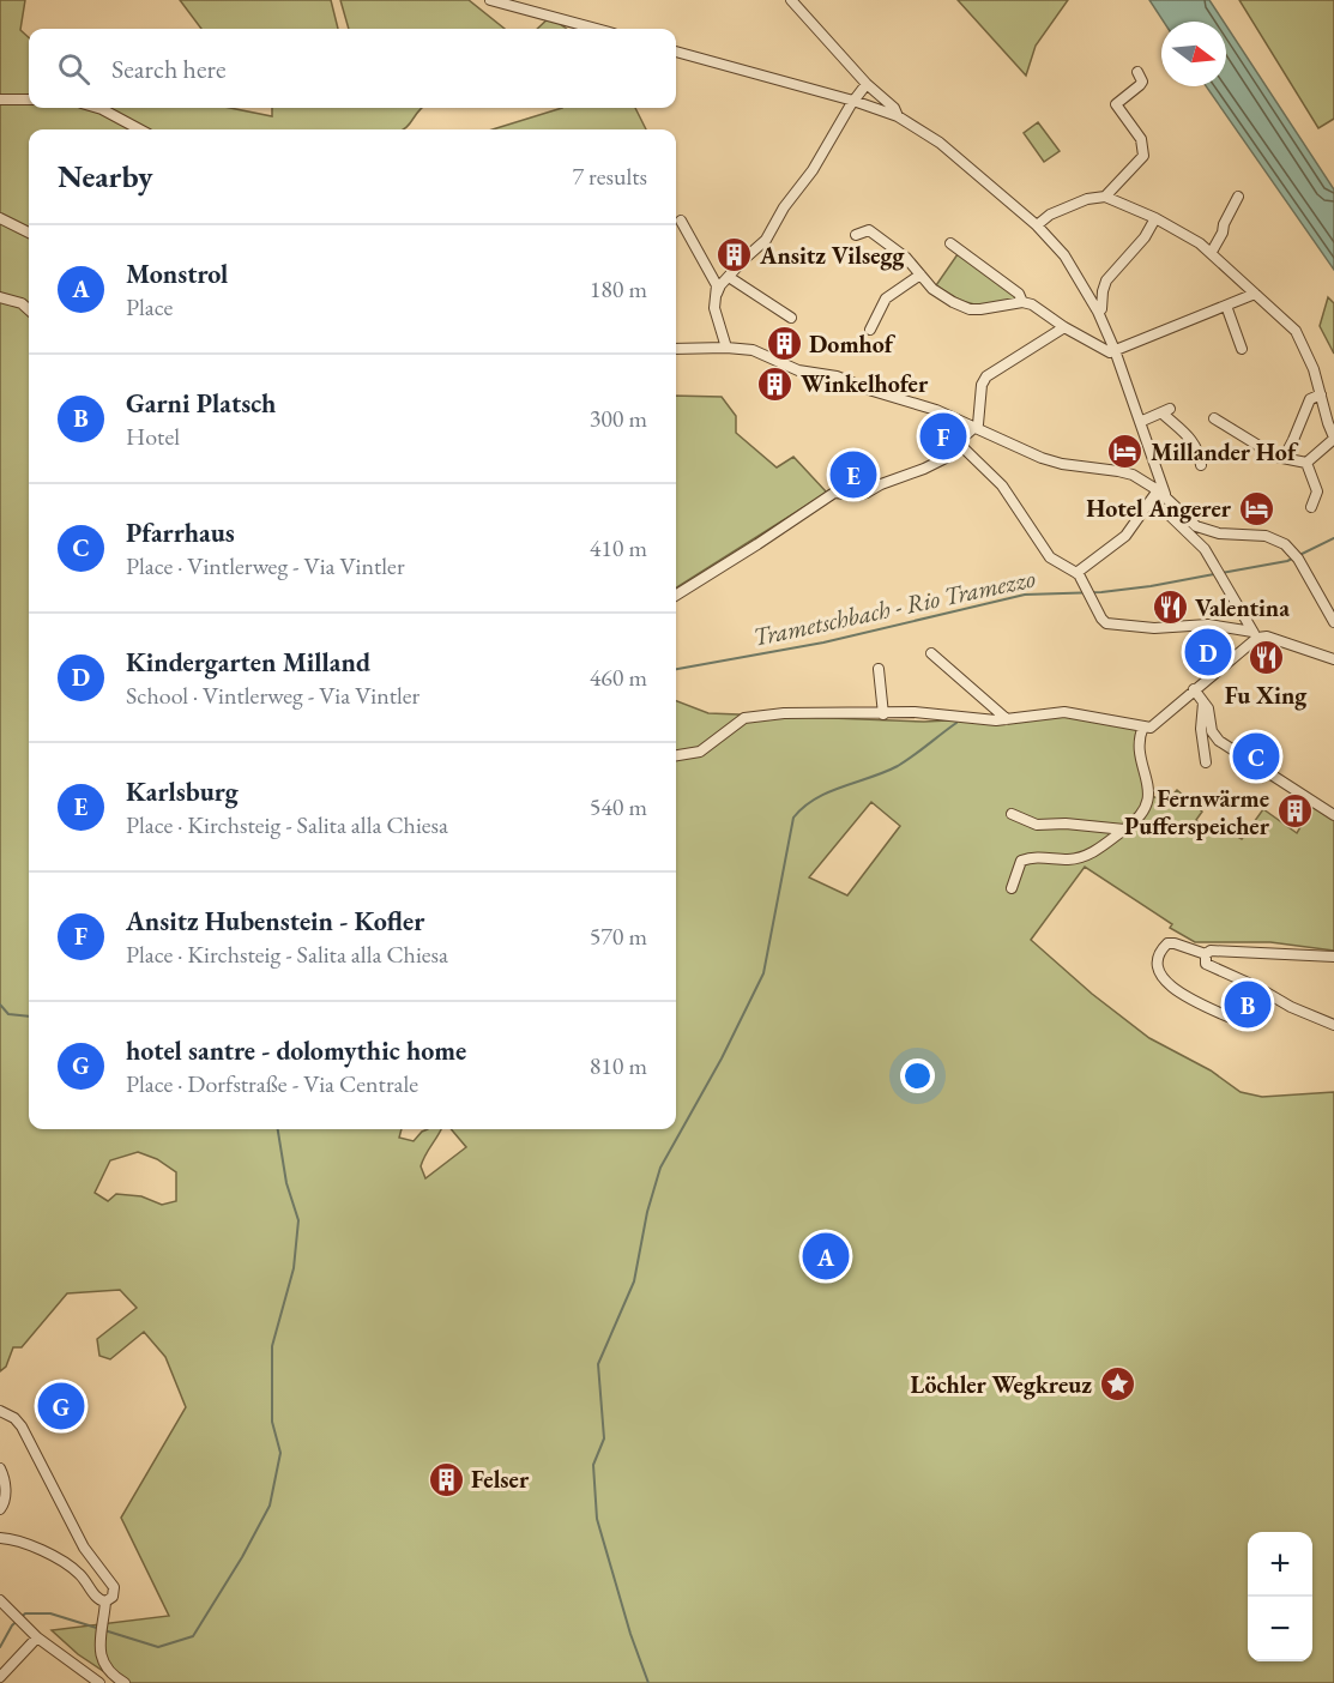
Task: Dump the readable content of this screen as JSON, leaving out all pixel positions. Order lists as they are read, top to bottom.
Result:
{
  "water": ["Trametschbach - Rio Tramezzo"],
  "places": {
    "building": [
      "Ansitz Vilsegg",
      "Domhof",
      "Winkelhofer",
      "Fernwärme Pufferspeicher",
      "Felser"
    ],
    "hotel": ["Millander Hof", "Hotel Angerer"],
    "restaurant": ["Valentina", "Fu Xing"],
    "place": ["Löchler Wegkreuz"]
  },
  "north": "right",
  "page": {
    "search": "Search here",
    "heading": ["Nearby", "7 results"],
    "list": [
      {
        "mark": "A",
        "name": "Monstrol",
        "note": "Place",
        "value": "180 m"
      },
      {
        "mark": "B",
        "name": "Garni Platsch",
        "note": "Hotel",
        "value": "300 m"
      },
      {
        "mark": "C",
        "name": "Pfarrhaus",
        "note": "Place · Vintlerweg - Via Vintler",
        "value": "410 m"
      },
      {
        "mark": "D",
        "name": "Kindergarten Milland",
        "note": "School · Vintlerweg - Via Vintler",
        "value": "460 m"
      },
      {
        "mark": "E",
        "name": "Karlsburg",
        "note": "Place · Kirchsteig - Salita alla Chiesa",
        "value": "540 m"
      },
      {
        "mark": "F",
        "name": "Ansitz Hubenstein - Kofler",
        "note": "Place · Kirchsteig - Salita alla Chiesa",
        "value": "570 m"
      },
      {
        "mark": "G",
        "name": "hotel santre - dolomythic home",
        "note": "Place · Dorfstraße - Via Centrale",
        "value": "810 m"
      }
    ],
    "pins": [
      "F",
      "E",
      "D",
      "C",
      "B",
      "A",
      "G"
    ],
    "map_buttons": ["+", "−"]
  }
}
